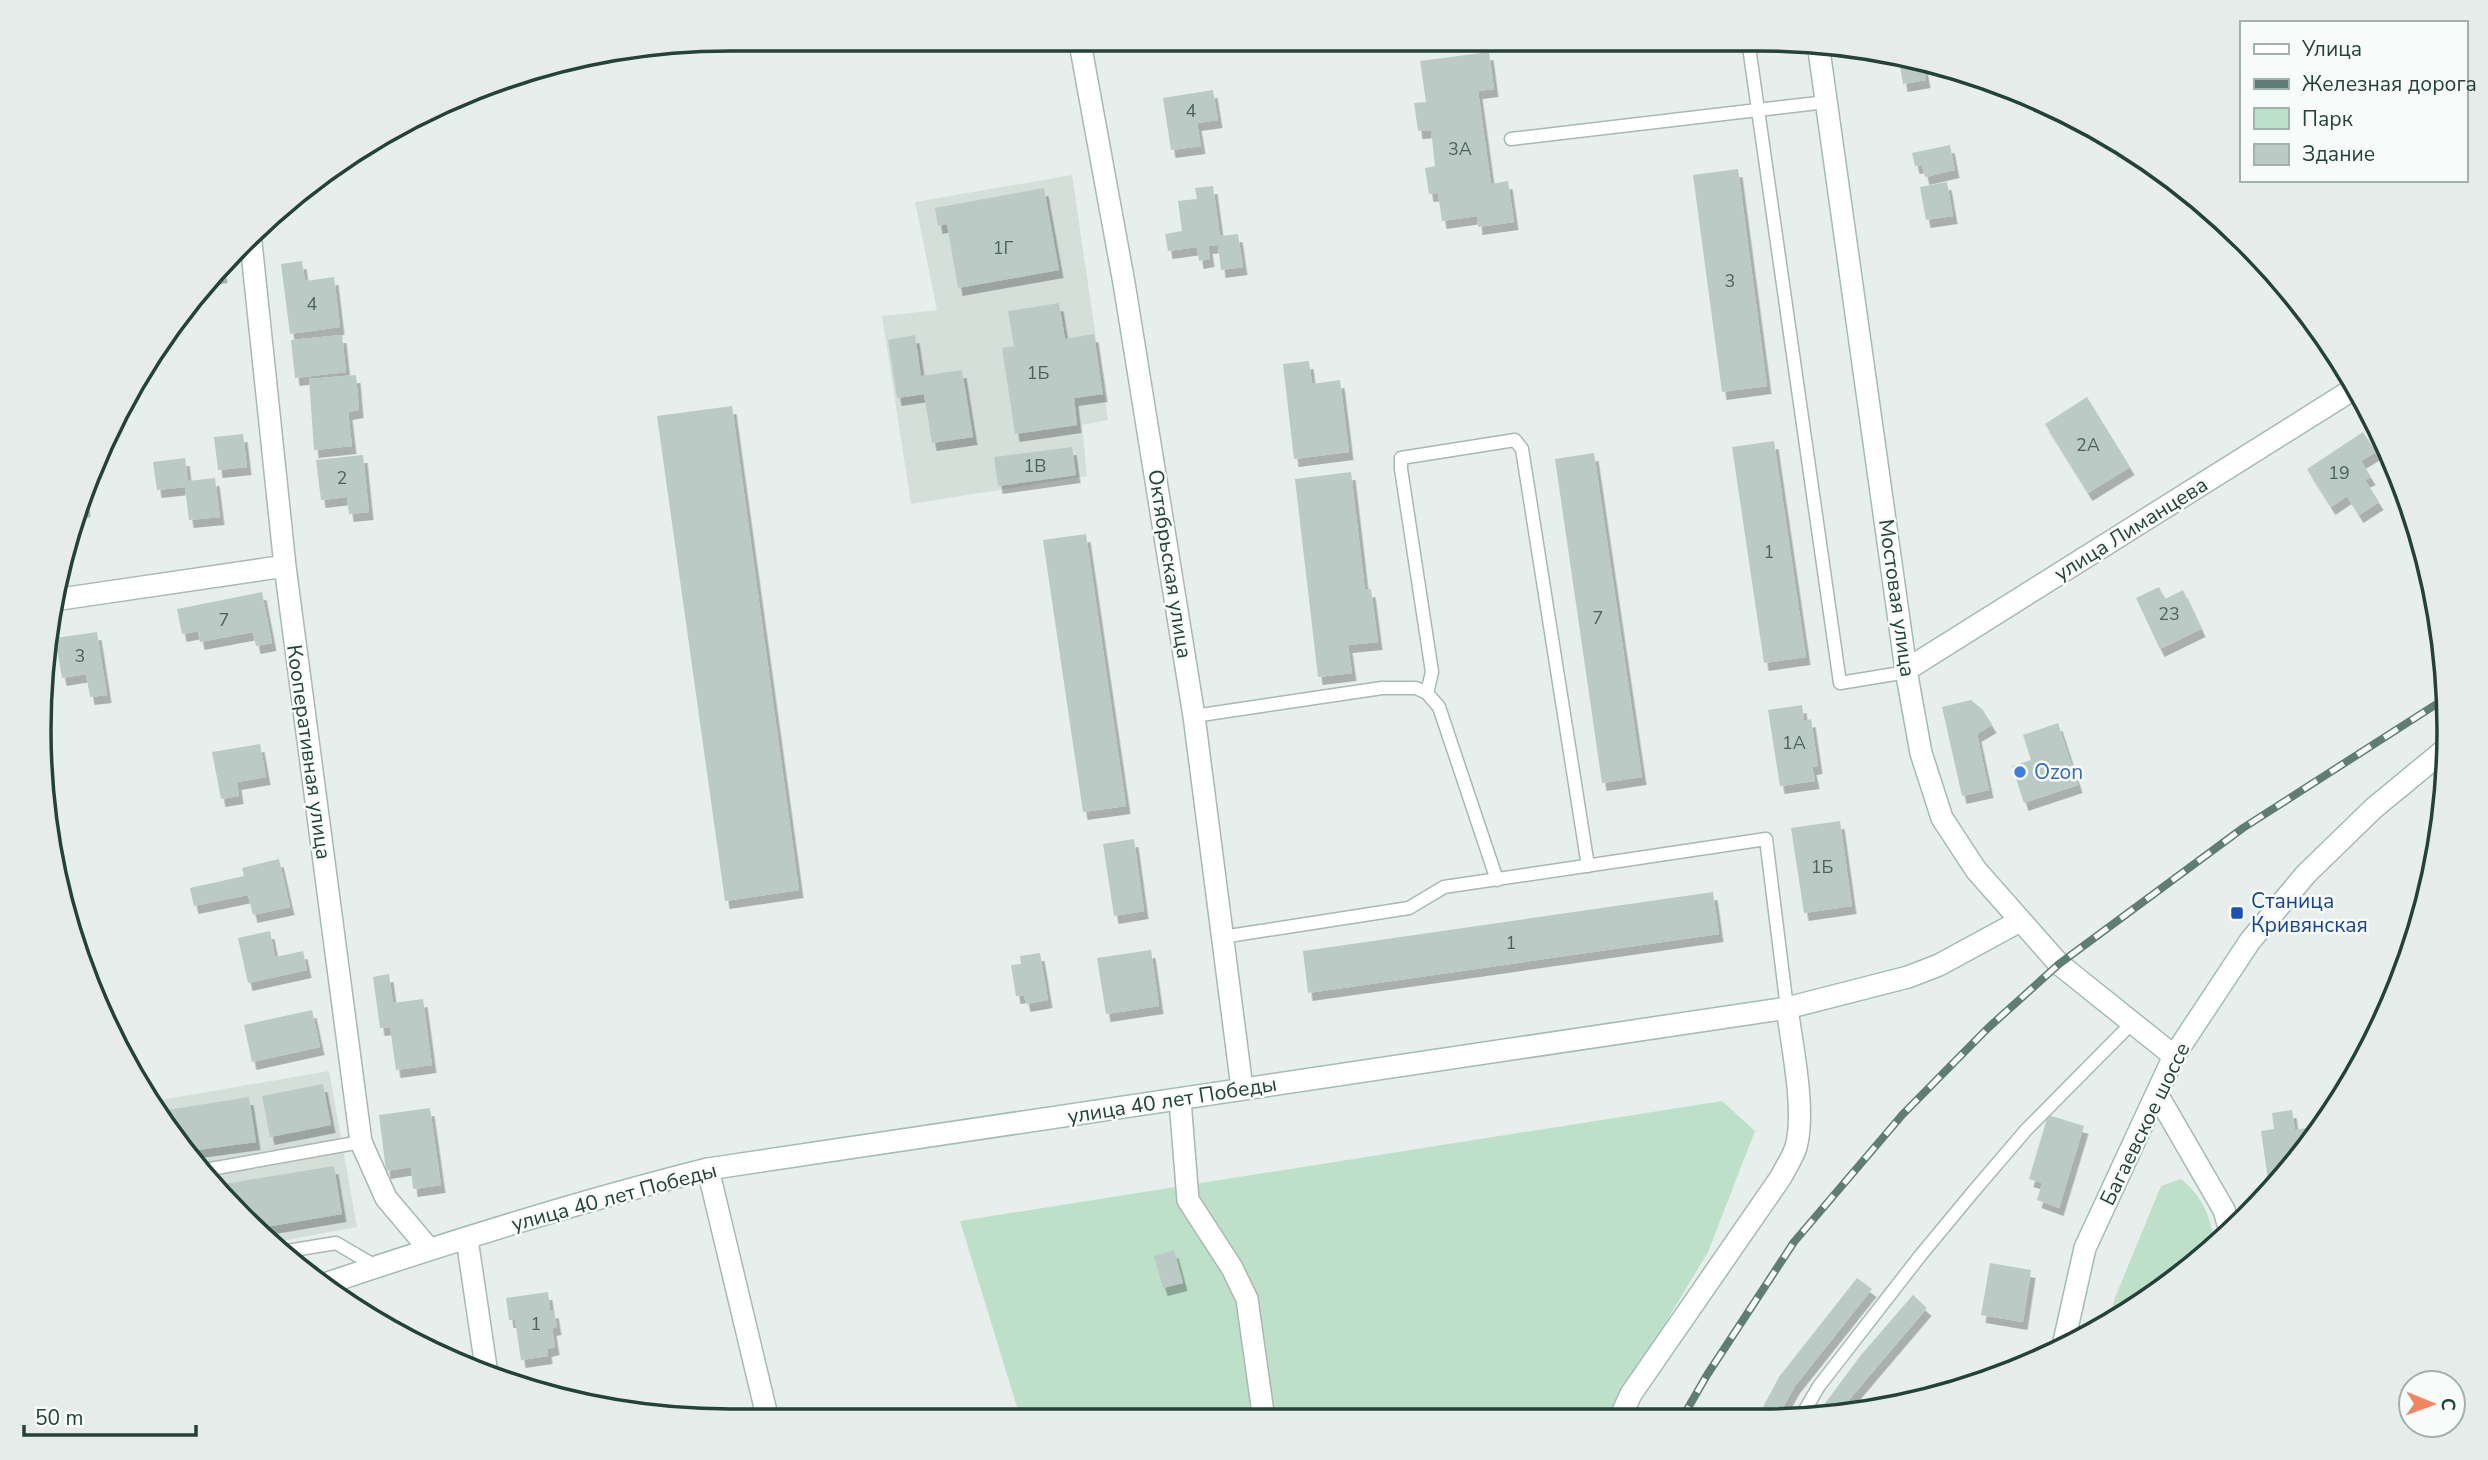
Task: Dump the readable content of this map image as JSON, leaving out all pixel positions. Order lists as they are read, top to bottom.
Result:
{
  "streets": {
    "street": [
      "улица Лиманцева",
      "Октябрьская улица",
      "Мостовая улица",
      "Кооперативная улица",
      "улица 40 лет Победы",
      "Багаевское шоссе"
    ]
  },
  "crossings": [
    ["улица Лиманцева", "Мостовая улица"],
    ["Октябрьская улица", "улица 40 лет Победы"],
    ["Мостовая улица", "улица 40 лет Победы"],
    ["Мостовая улица", "Багаевское шоссе"],
    ["Кооперативная улица", "улица 40 лет Победы"]
  ],
  "places": {
    "other": ["Ozon"],
    "transit": ["Станица Кривянская"]
  },
  "house_numbers": [
    "4",
    "3А",
    "1Г",
    "3",
    "4",
    "1Б",
    "2А",
    "1В",
    "19",
    "2",
    "1",
    "23",
    "7",
    "7",
    "3",
    "1А",
    "1Б",
    "1",
    "1"
  ],
  "legend": [
    "Улица",
    "Железная дорога",
    "Парк",
    "Здание"
  ],
  "scale_bar": "50 m",
  "north": "right"
}
